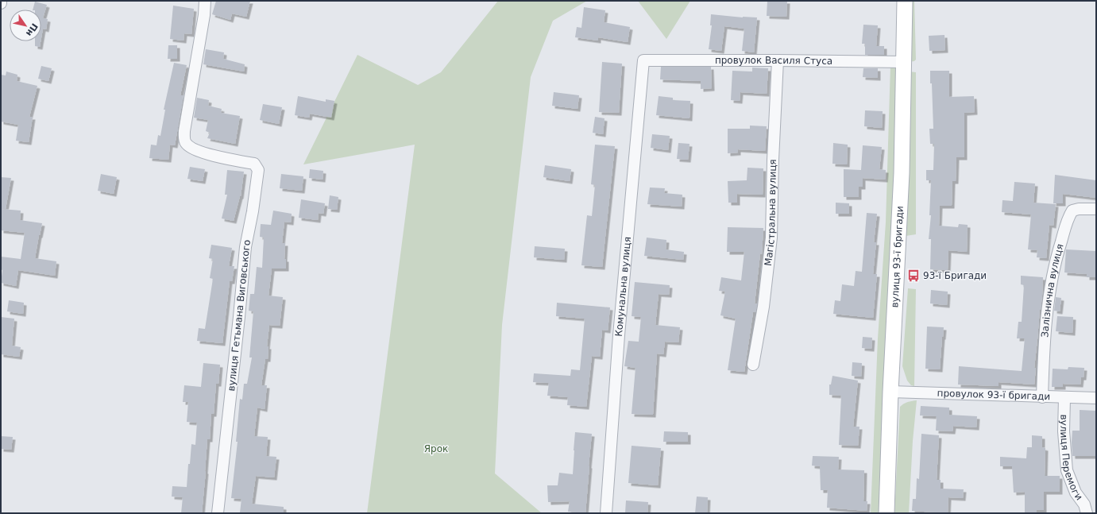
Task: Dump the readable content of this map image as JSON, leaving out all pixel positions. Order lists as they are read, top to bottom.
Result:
{
  "streets": {
    "main road": ["вулиця 93-ї бригади"],
    "street": [
      "провулок Василя Стуса",
      "Магістральна вулиця",
      "Комунальна вулиця",
      "Залізнична вулиця",
      "вулиця Гетьмана Виговського",
      "провулок 93-ї бригади",
      "вулиця Перемоги"
    ]
  },
  "crossings": [
    ["провулок Василя Стуса", "Магістральна вулиця"],
    ["провулок Василя Стуса", "вулиця 93-ї бригади"],
    ["провулок Василя Стуса", "Комунальна вулиця"],
    ["вулиця 93-ї бригади", "провулок 93-ї бригади"],
    ["Залізнична вулиця", "провулок 93-ї бригади"],
    ["провулок 93-ї бригади", "вулиця Перемоги"]
  ],
  "parks": ["Ярок"],
  "places": {
    "bus stop": ["93-ї Бригади"]
  },
  "north": "bottom right"
}
